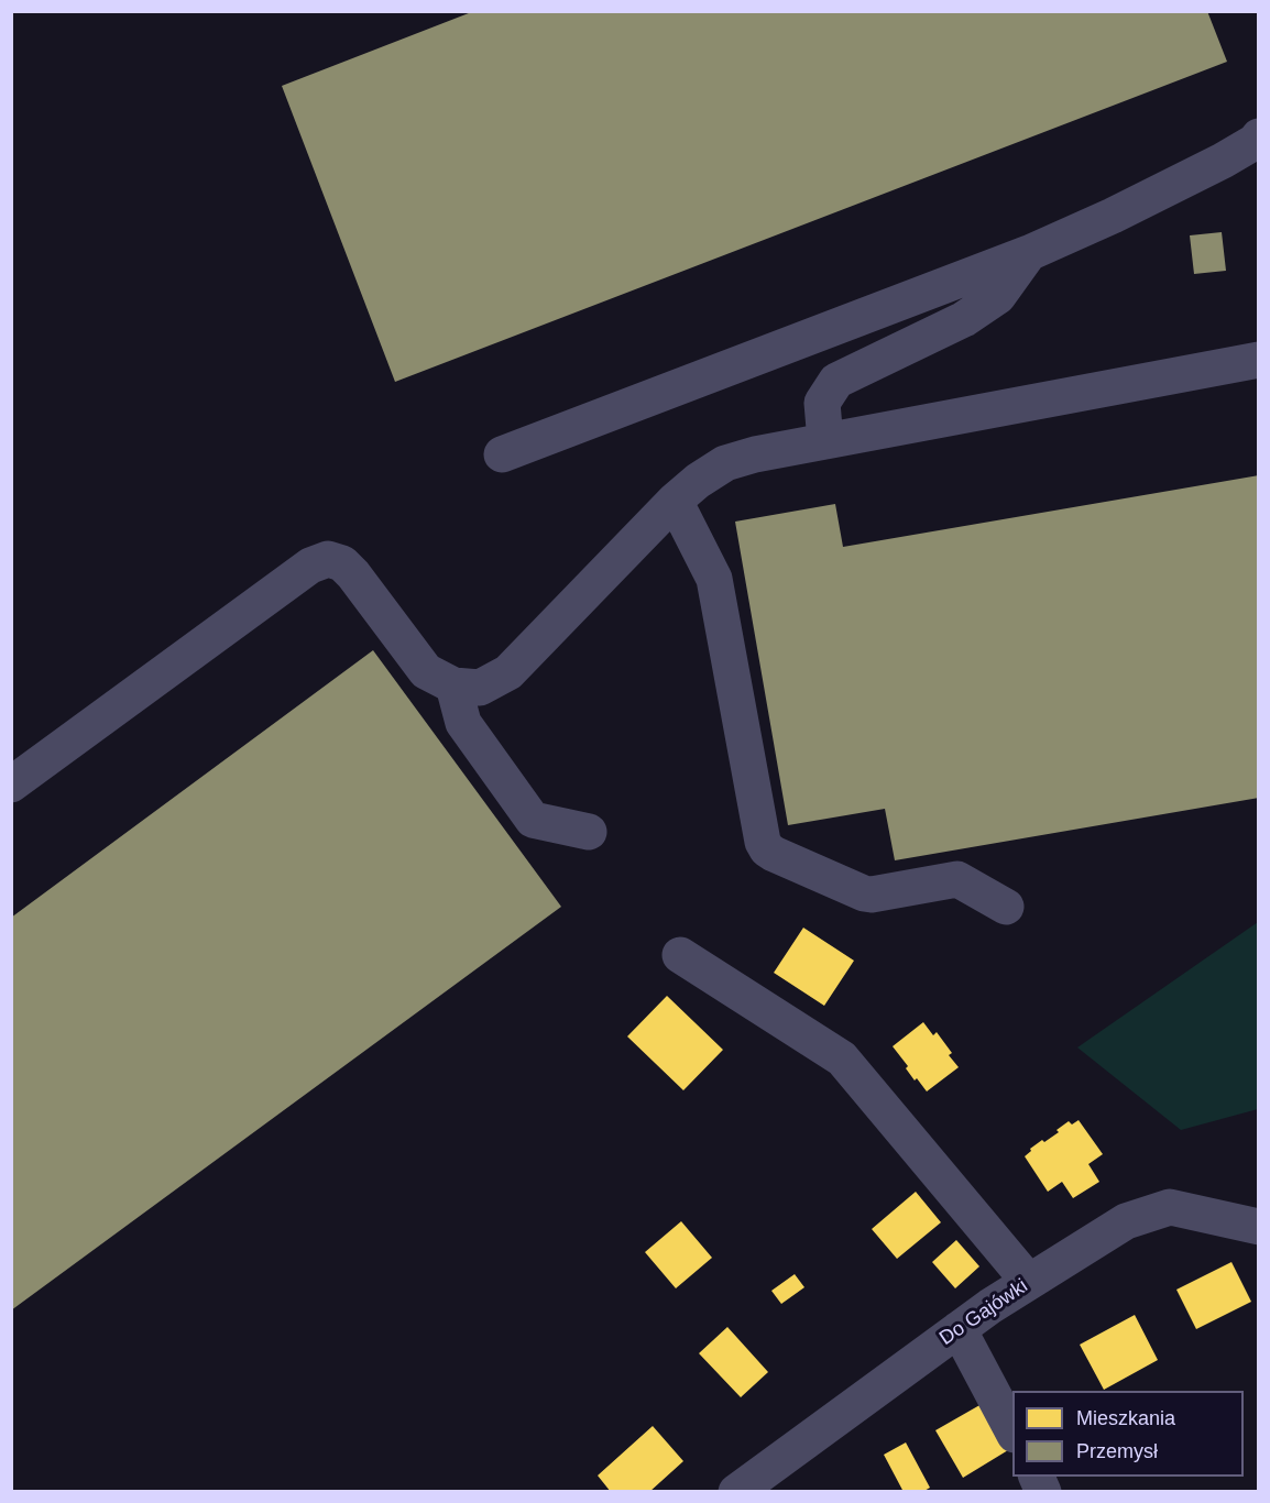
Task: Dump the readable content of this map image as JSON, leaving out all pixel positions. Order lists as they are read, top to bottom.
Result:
{
  "streets": {
    "street": ["Do Gajówki"]
  },
  "legend": ["Mieszkania", "Przemysł"]
}
